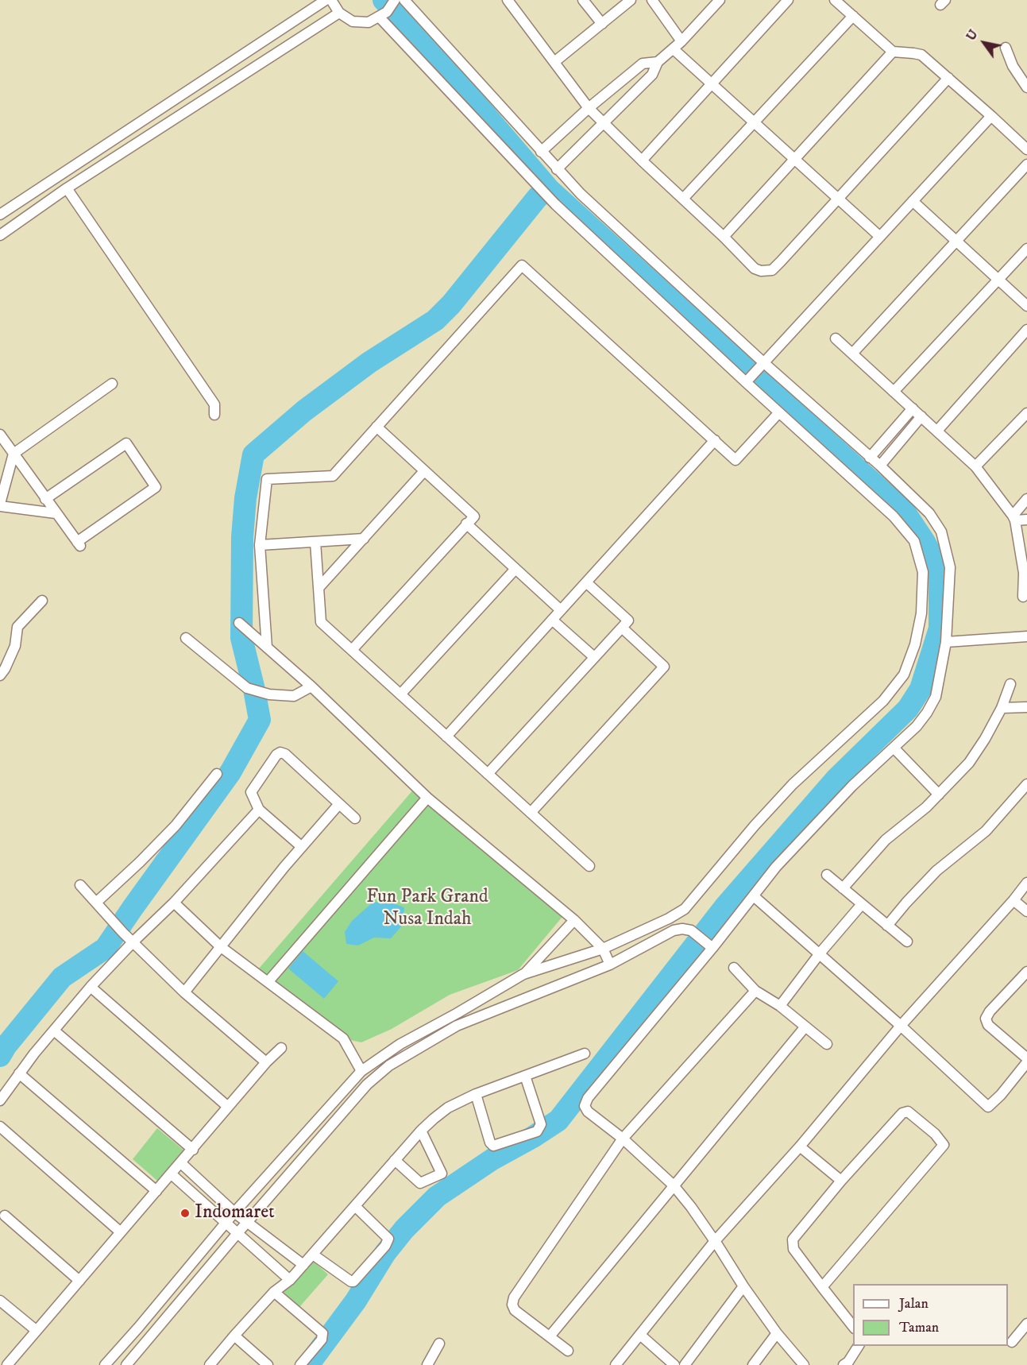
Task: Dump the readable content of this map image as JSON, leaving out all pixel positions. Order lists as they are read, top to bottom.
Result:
{
  "parks": ["Fun Park Grand Nusa Indah"],
  "places": ["Indomaret"],
  "legend": ["Jalan", "Taman"],
  "north": "top left"
}
